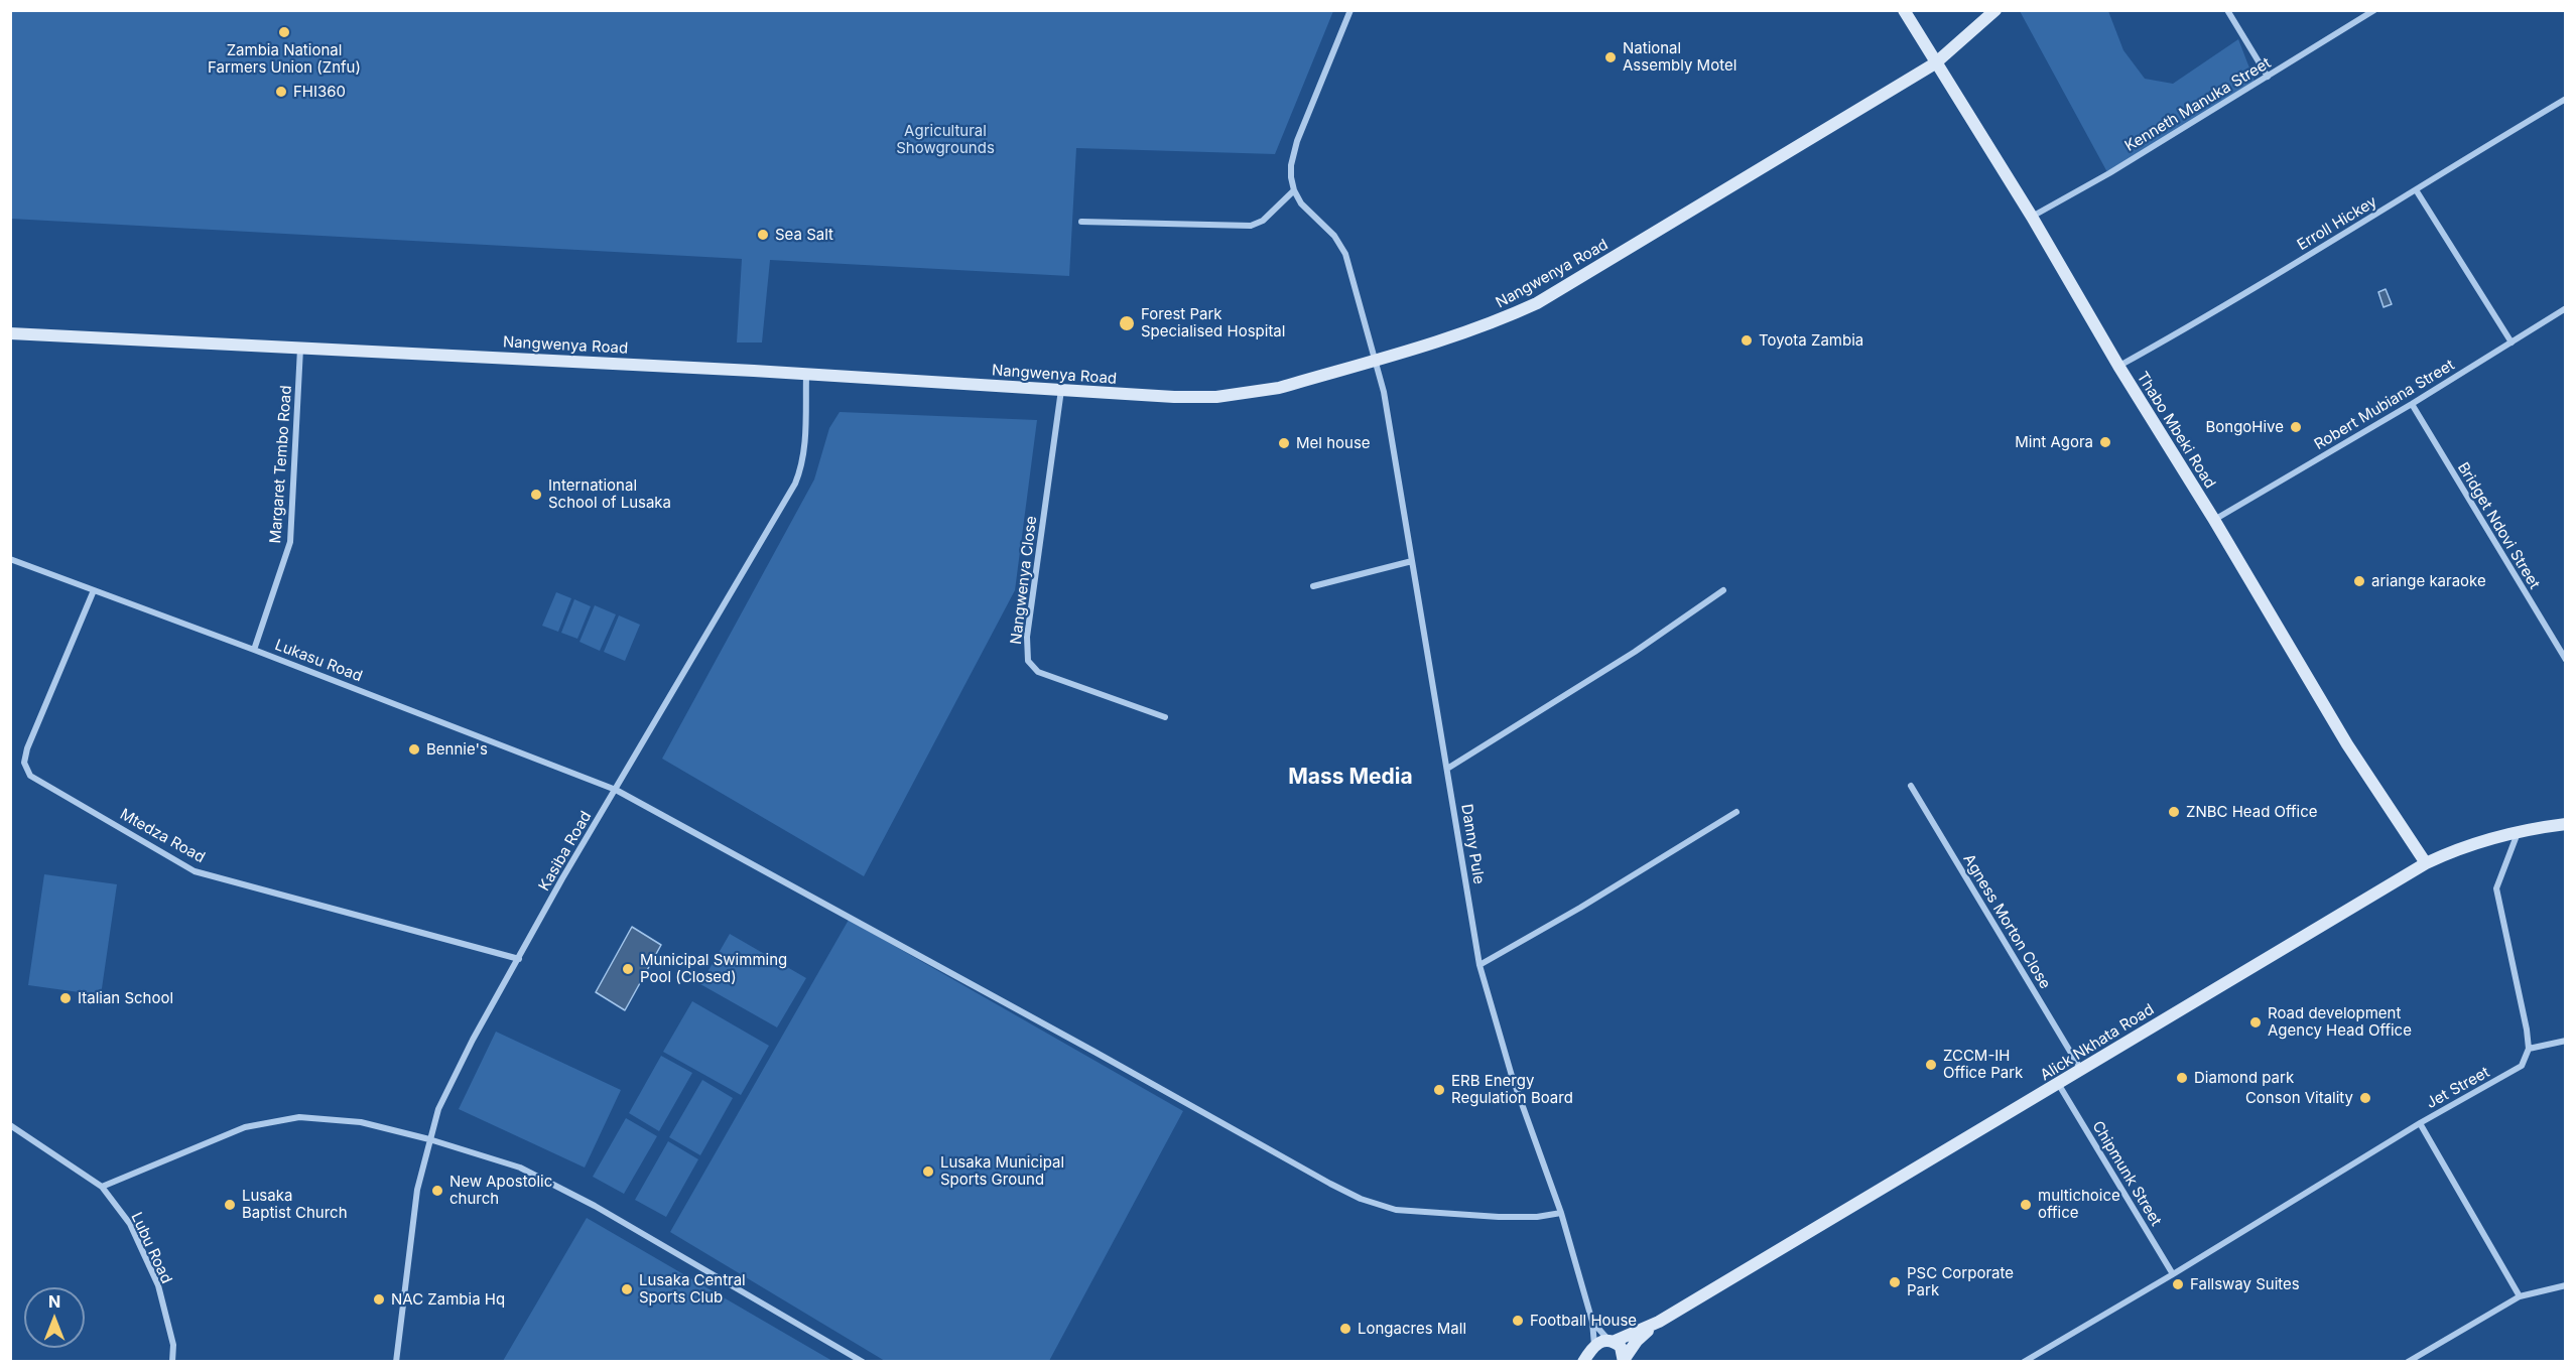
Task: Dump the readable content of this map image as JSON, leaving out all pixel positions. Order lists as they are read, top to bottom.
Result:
{
  "streets": {
    "main road": ["Nangwenya Road", "Thabo Mbeki Road", "Alick Nkhata Road"],
    "street": [
      "Kenneth Manuka Street",
      "Erroll Hickey",
      "Robert Mubiana Street",
      "Margaret Tembo Road",
      "Bridget Ndovi Street",
      "Nangwenya Close",
      "Lukasu Road",
      "Mtedza Road",
      "Danny Pule",
      "Kasiba Road",
      "Agness Morton Close",
      "Jet Street",
      "Chipmunk Street",
      "Lubu Road"
    ]
  },
  "crossings": [
    ["Kenneth Manuka Street", "Thabo Mbeki Road"],
    ["Erroll Hickey", "Thabo Mbeki Road"],
    ["Nangwenya Road", "Thabo Mbeki Road"],
    ["Nangwenya Road", "Margaret Tembo Road"],
    ["Nangwenya Road", "Nangwenya Close"],
    ["Nangwenya Road", "Danny Pule"],
    ["Nangwenya Road", "Kasiba Road"],
    ["Robert Mubiana Street", "Thabo Mbeki Road"],
    ["Robert Mubiana Street", "Bridget Ndovi Street"],
    ["Thabo Mbeki Road", "Alick Nkhata Road"],
    ["Margaret Tembo Road", "Lukasu Road"],
    ["Lukasu Road", "Mtedza Road"],
    ["Lukasu Road", "Danny Pule"],
    ["Lukasu Road", "Kasiba Road"],
    ["Mtedza Road", "Kasiba Road"],
    ["Danny Pule", "Alick Nkhata Road"],
    ["Agness Morton Close", "Alick Nkhata Road"],
    ["Alick Nkhata Road", "Chipmunk Street"]
  ],
  "districts": ["Mass Media"],
  "parks": ["Agricultural Showgrounds"],
  "places": [
    "Zambia National Farmers Union (Znfu)",
    "National Assembly Motel",
    "FHI360",
    "Sea Salt",
    "Forest Park Specialised Hospital",
    "Toyota Zambia",
    "BongoHive",
    "Mint Agora",
    "Mel house",
    "International School of Lusaka",
    "ariange karaoke",
    "Bennie's",
    "ZNBC Head Office",
    "Municipal Swimming Pool (Closed)",
    "Italian School",
    "Road development Agency Head Office",
    "ZCCM-IH Office Park",
    "Diamond park",
    "ERB Energy Regulation Board",
    "Conson Vitality",
    "Lusaka Municipal Sports Ground",
    "New Apostolic church",
    "Lusaka Baptist Church",
    "multichoice office",
    "PSC Corporate Park",
    "Fallsway Suites",
    "Lusaka Central Sports Club",
    "NAC Zambia Hq",
    "Football House",
    "Longacres Mall"
  ],
  "north": "top"
}
